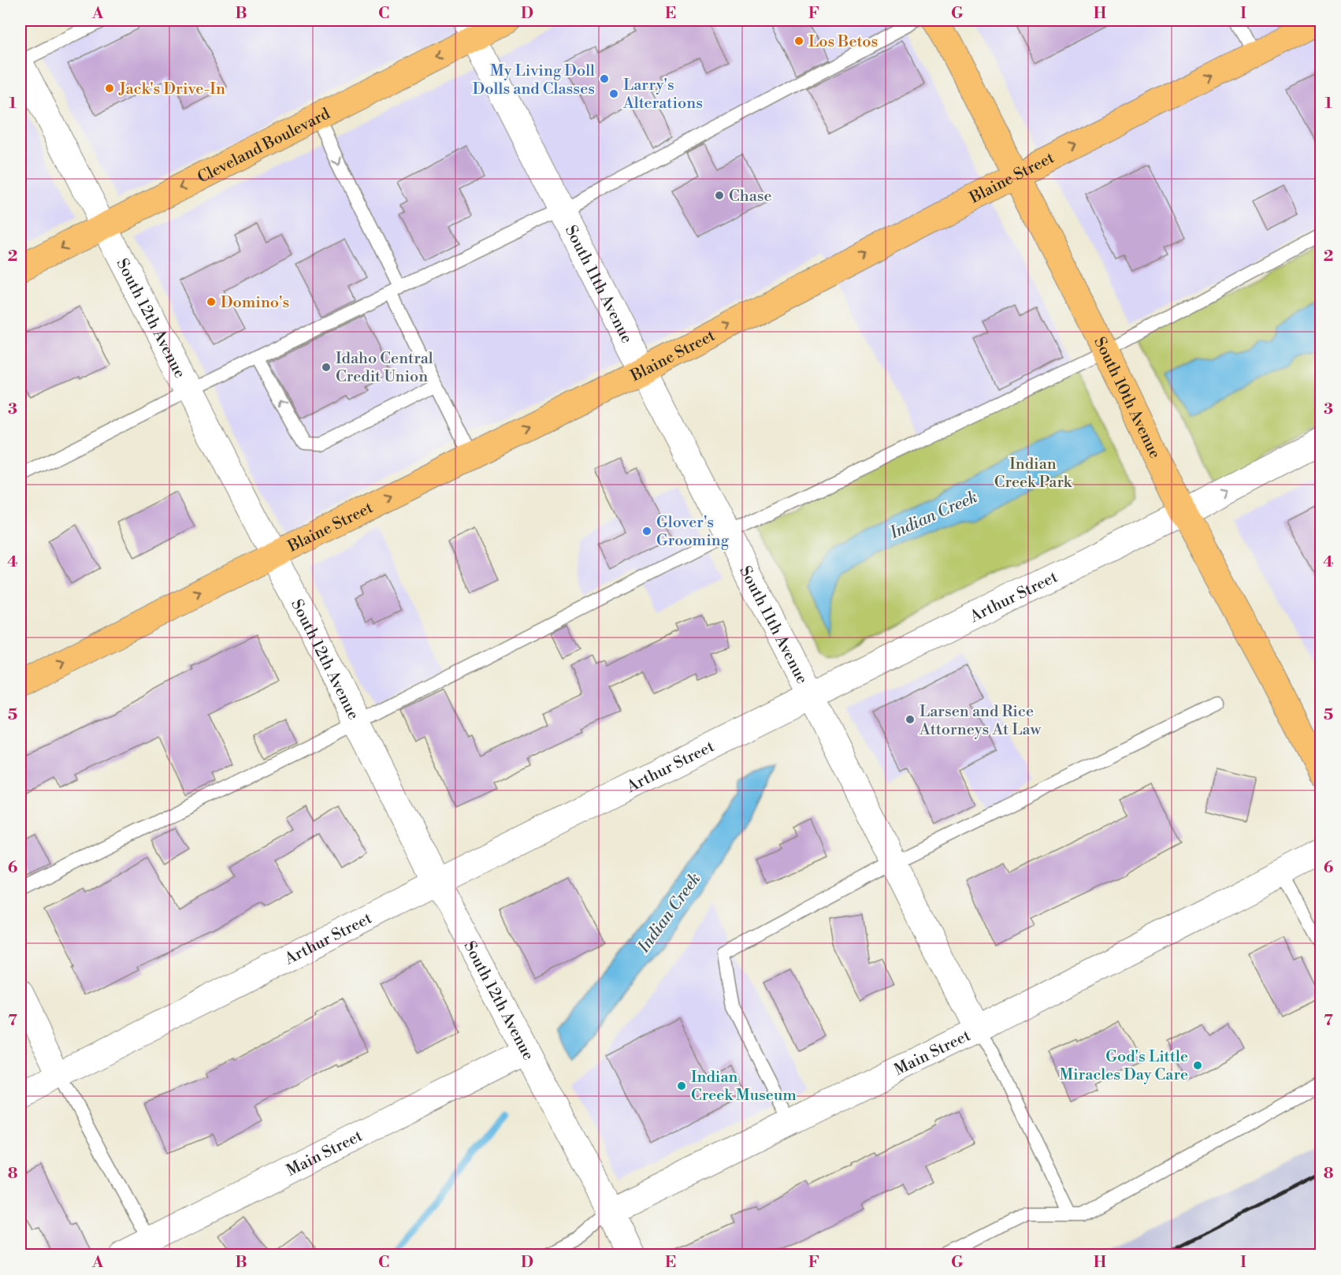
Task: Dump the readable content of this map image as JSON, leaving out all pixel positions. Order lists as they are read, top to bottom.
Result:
{
  "streets": {
    "main road": ["Cleveland Boulevard", "Blaine Street", "South 10th Avenue"],
    "street": [
      "South 11th Avenue",
      "South 12th Avenue",
      "Arthur Street",
      "Main Street"
    ]
  },
  "crossings": [
    ["Cleveland Boulevard", "South 11th Avenue"],
    ["Cleveland Boulevard", "South 12th Avenue"],
    ["Blaine Street", "South 11th Avenue"],
    ["Blaine Street", "South 12th Avenue"],
    ["Blaine Street", "South 10th Avenue"],
    ["South 11th Avenue", "Arthur Street"],
    ["South 11th Avenue", "Main Street"],
    ["South 12th Avenue", "Arthur Street"],
    ["South 12th Avenue", "Main Street"],
    ["South 10th Avenue", "Arthur Street"]
  ],
  "one_way": ["Cleveland Boulevard", "Blaine Street"],
  "water": ["Indian Creek"],
  "parks": ["Indian Creek Park"],
  "places": [
    "Los Betos",
    "My Living Doll Dolls and Classes",
    "Jack's Drive-In",
    "Larry's Alterations",
    "Chase",
    "Domino's",
    "Idaho Central Credit Union",
    "Glover's Grooming",
    "Larsen and Rice Attorneys At Law",
    "God's Little Miracles Day Care",
    "Indian Creek Museum"
  ],
  "grid": {
    "columns": [
      "A",
      "B",
      "C",
      "D",
      "E",
      "F",
      "G",
      "H",
      "I"
    ],
    "rows": [
      "1",
      "2",
      "3",
      "4",
      "5",
      "6",
      "7",
      "8"
    ]
  }
}
